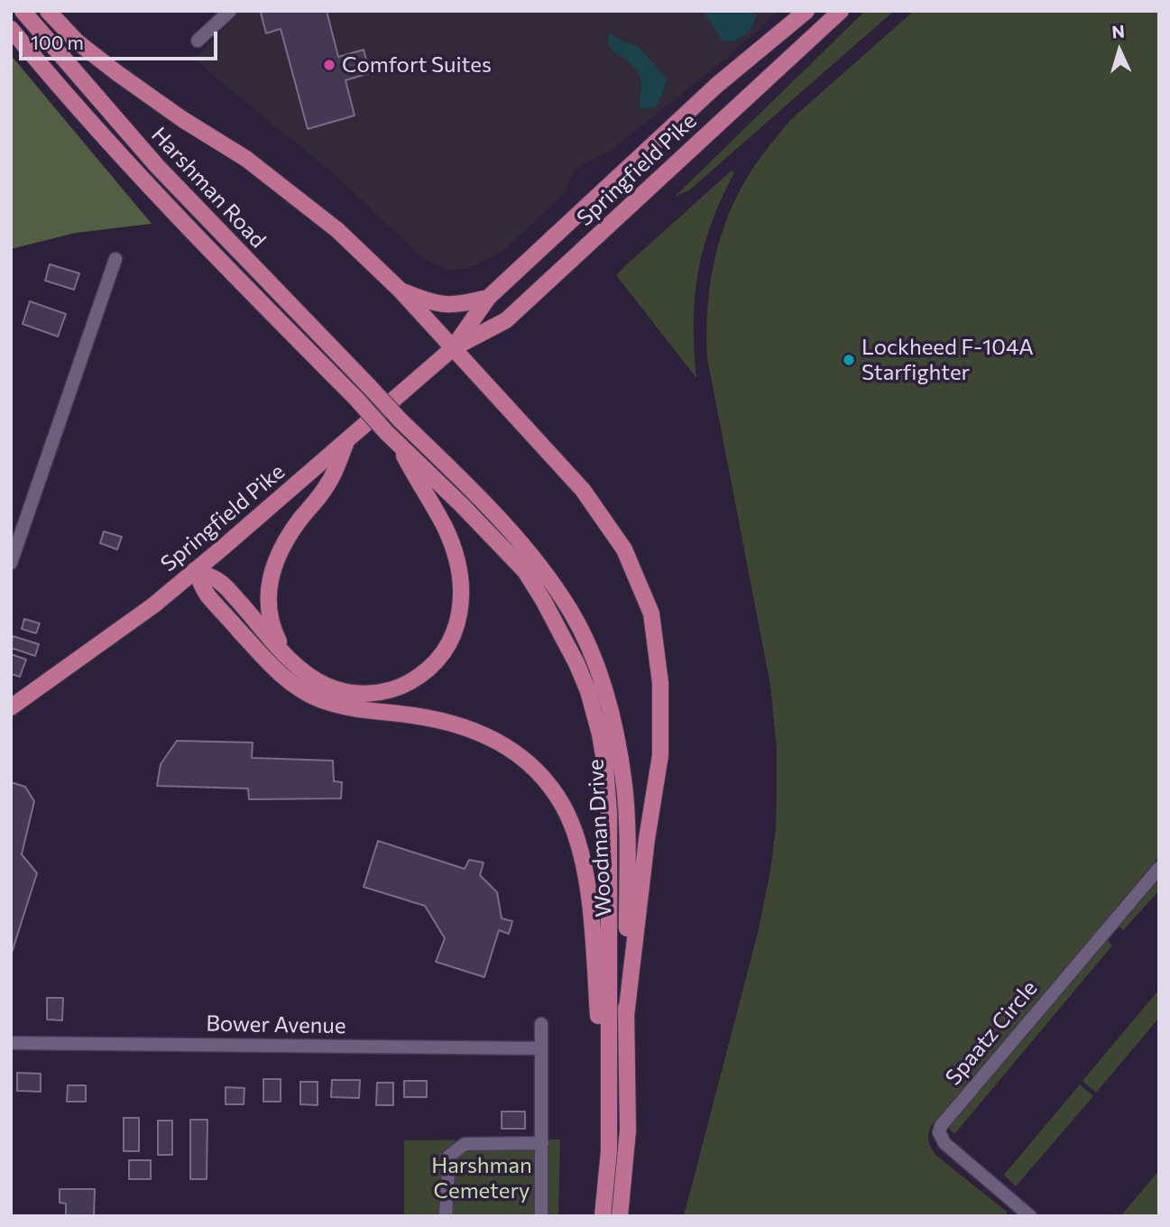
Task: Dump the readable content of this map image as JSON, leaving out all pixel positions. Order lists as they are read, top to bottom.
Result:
{
  "streets": {
    "main road": ["Springfield Pike", "Harshman Road", "Woodman Drive"],
    "street": ["Bower Avenue", "Spaatz Circle"]
  },
  "crossings": [
    ["Harshman Road", "Woodman Drive"]
  ],
  "parks": ["Harshman Cemetery"],
  "places": ["Comfort Suites", "Lockheed F-104A Starfighter"],
  "scale_bar": "100 m",
  "north": "top"
}
